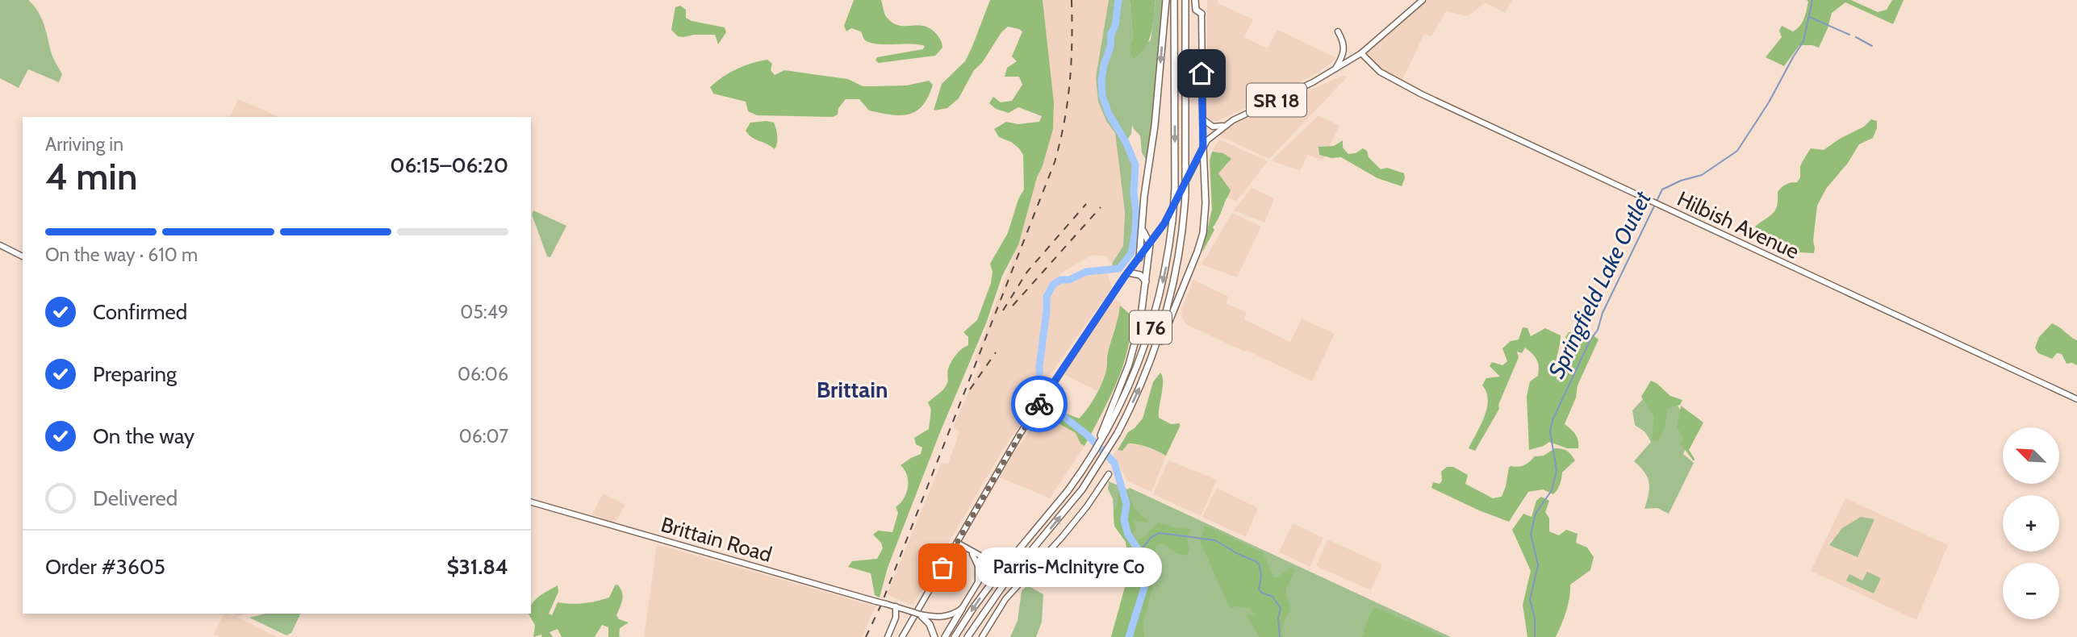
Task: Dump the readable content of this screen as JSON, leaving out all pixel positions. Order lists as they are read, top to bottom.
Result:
{
  "streets": {
    "highway": ["I 76"],
    "main road": ["SR 18", "Hilbish Avenue", "Brittain Road"]
  },
  "crossings": [
    ["SR 18", "Hilbish Avenue"]
  ],
  "districts": ["Brittain"],
  "water": ["Springfield Lake Outlet"],
  "places": ["Parris-McInityre Co"],
  "north": "top left",
  "page": {
    "heading": ["4 min", "Arriving in", "06:15–06:20"],
    "panel": ["Order #3605", "$31.84"],
    "bar": "On the way · 610 m",
    "list": [
      ["Confirmed", "05:49"],
      ["Preparing", "06:06"],
      ["On the way", "06:07"],
      "Delivered"
    ],
    "map_buttons": ["+", "−"],
    "bubble": "Parris-McInityre Co"
  }
}
